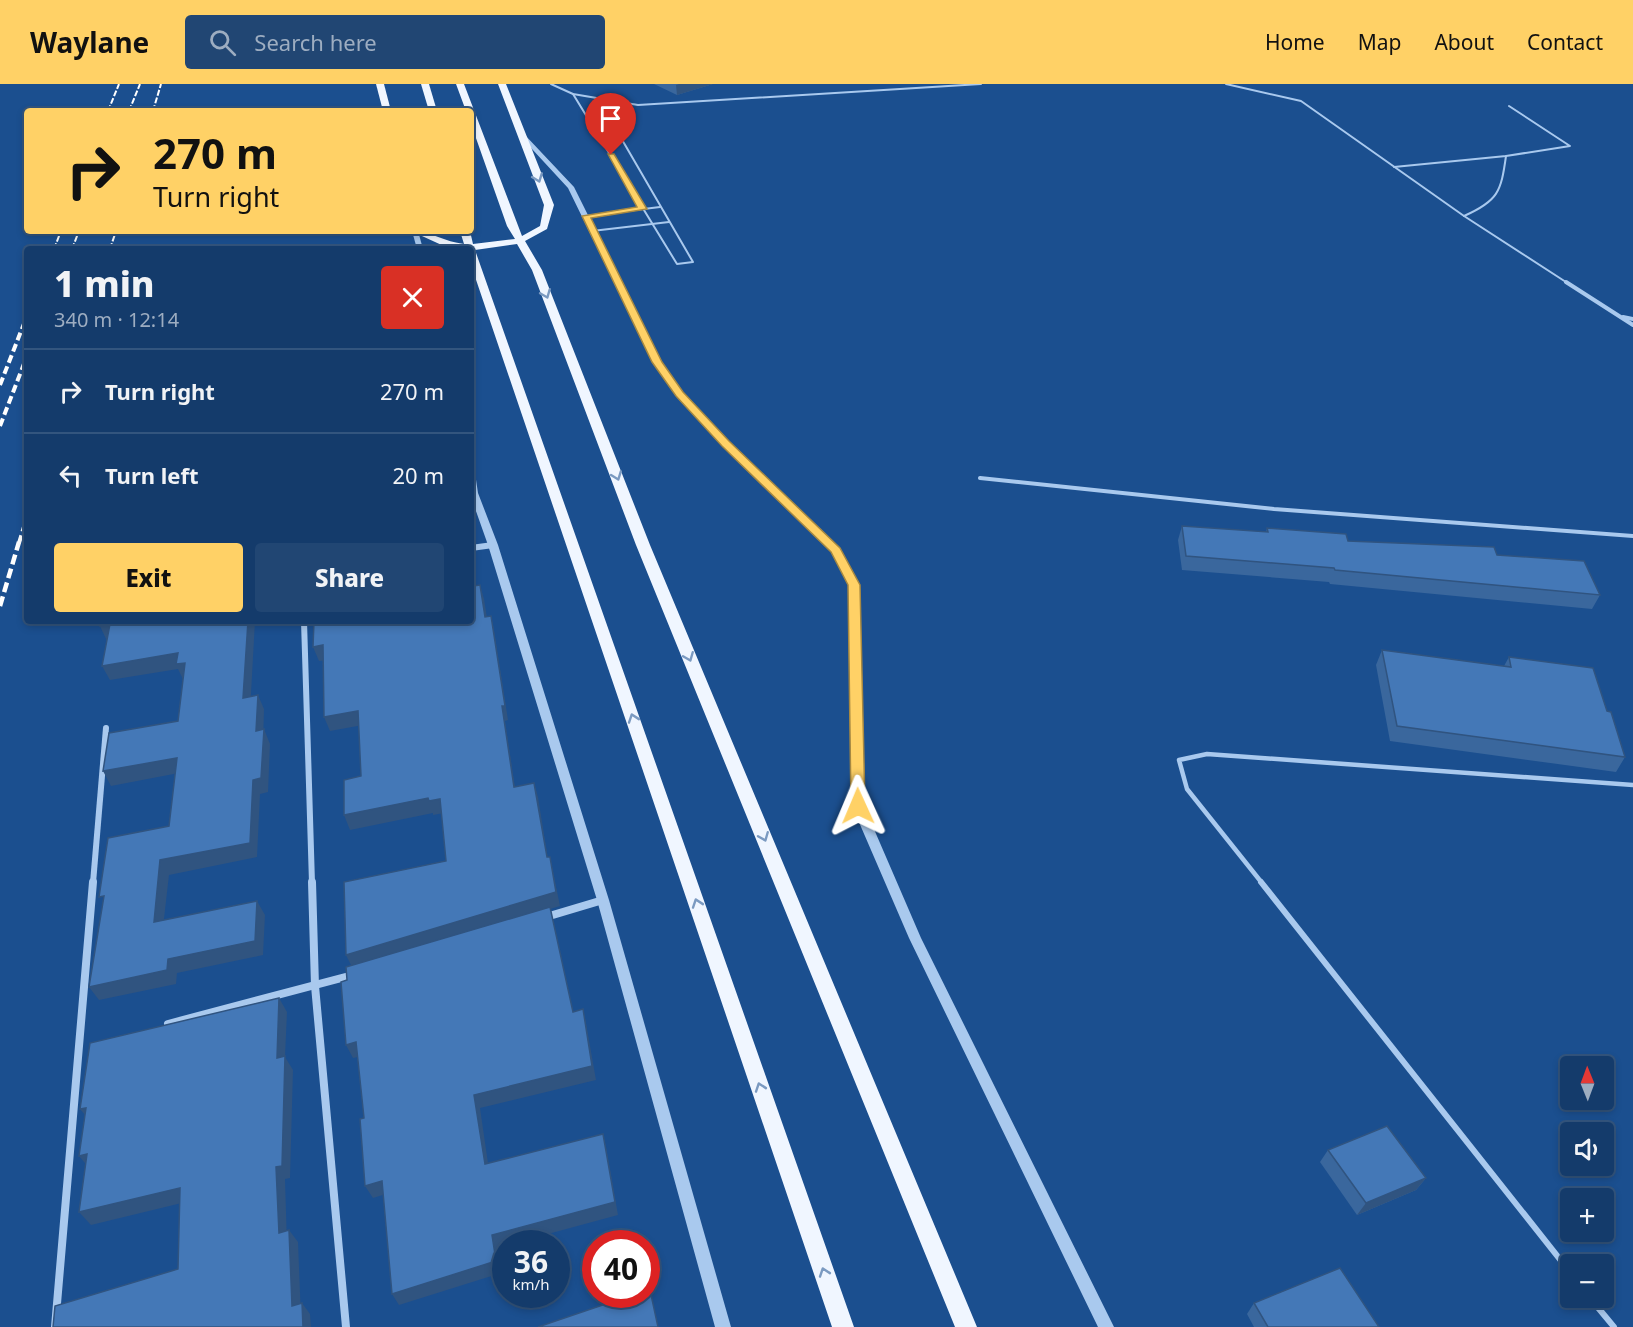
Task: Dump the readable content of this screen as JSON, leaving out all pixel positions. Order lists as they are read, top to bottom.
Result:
{
  "north": "top",
  "page": {
    "header": "Waylane",
    "search": "Search here",
    "nav": [
      "Home",
      "Map",
      "About",
      "Contact"
    ],
    "turn": ["270 m", "Turn right"],
    "heading": ["1 min", "340 m · 12:14"],
    "list": [
      {
        "name": "Turn right",
        "value": "270 m"
      },
      {
        "name": "Turn left",
        "value": "20 m"
      }
    ],
    "buttons": ["Exit", "Share"],
    "map_buttons": ["+", "−"],
    "speed": "36 km/h",
    "limit": "40"
  }
}
